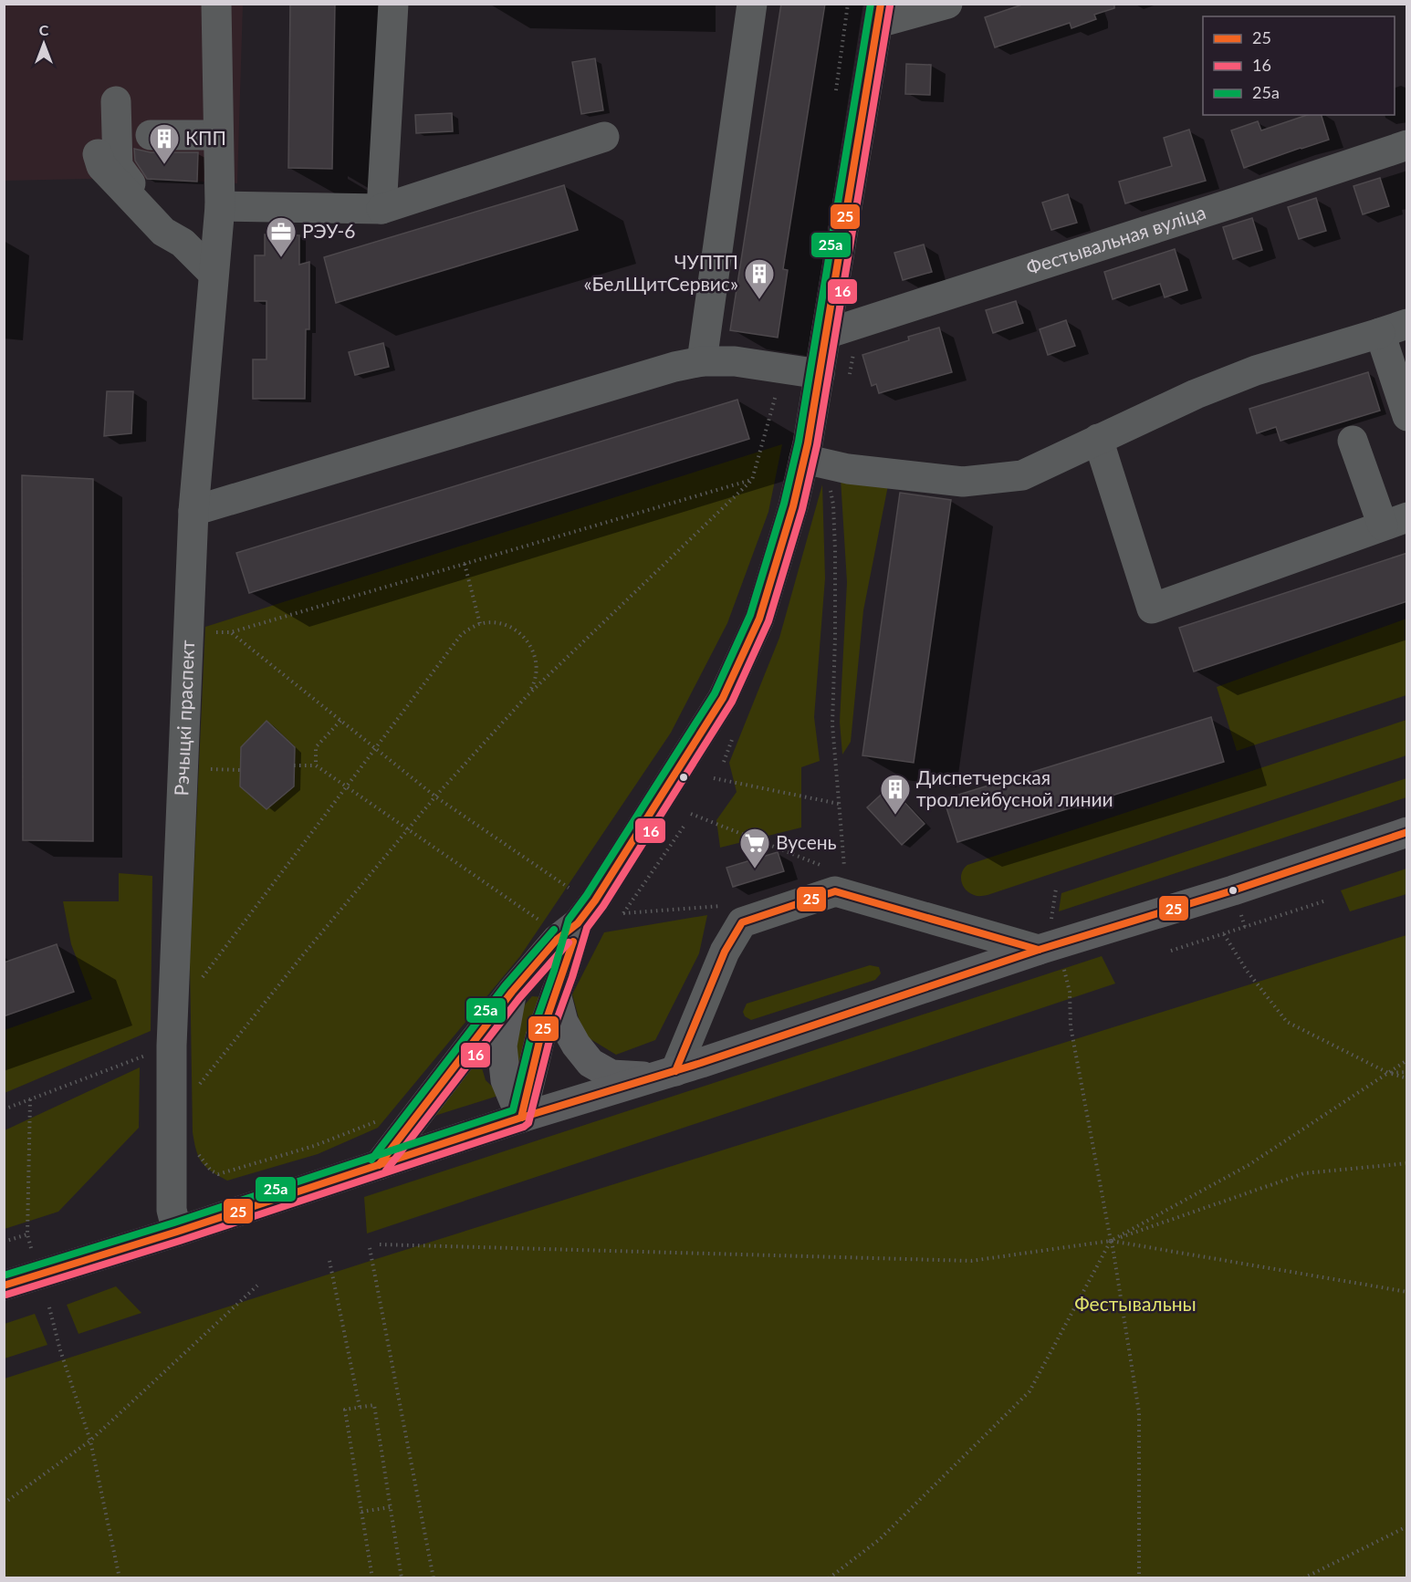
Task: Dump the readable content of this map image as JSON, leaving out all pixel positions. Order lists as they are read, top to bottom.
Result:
{
  "streets": {
    "street": ["Фестывальная вуліца", "Рэчыцкі праспект"]
  },
  "parks": ["Фестывальны"],
  "places": {
    "building": ["КПП", "ЧУПТП «БелЩитСервис»", "Диспетчерская троллейбусной линии"],
    "office": ["РЭУ-6"],
    "supermarket": ["Вусень"]
  },
  "lines": ["transit line 25", "transit line 25а", "transit line 16"],
  "legend": ["25", "16", "25а"],
  "north": "top"
}
